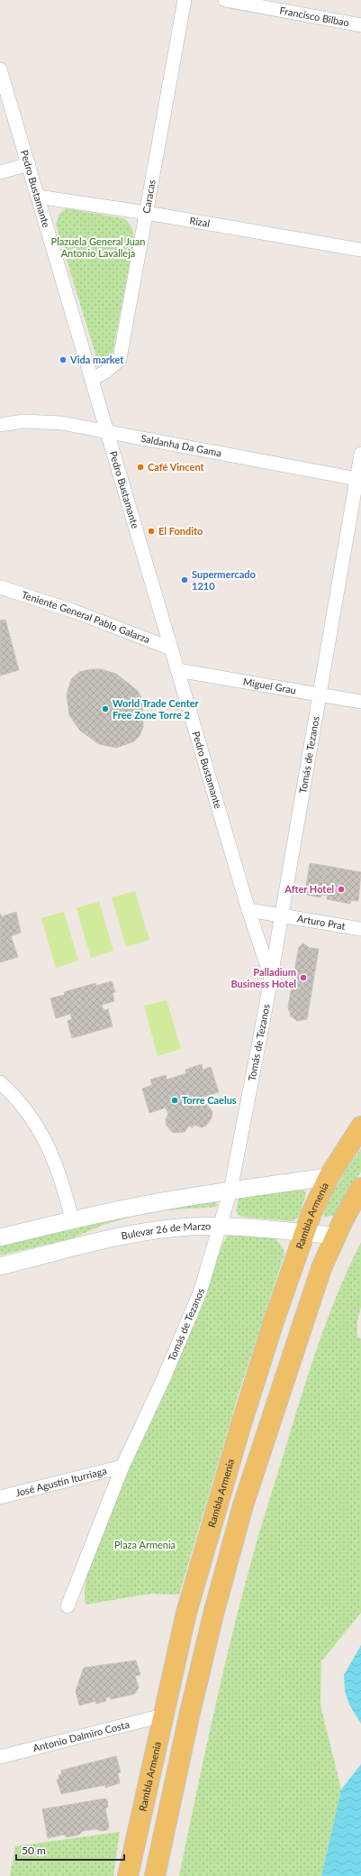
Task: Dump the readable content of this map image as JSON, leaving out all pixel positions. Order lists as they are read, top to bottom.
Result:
{
  "streets": {
    "main road": ["Rambla Armenia"],
    "street": [
      "Francisco Bilbao",
      "Pedro Bustamante",
      "Caracas",
      "Rizal",
      "Saldanha Da Gama",
      "Teniente General Pablo Galarza",
      "Miguel Grau",
      "Tomás de Tezanos",
      "Arturo Prat",
      "Bulevar 26 de Marzo",
      "José Agustín Iturriaga",
      "Antonio Dalmiro Costa"
    ]
  },
  "crossings": [
    ["Pedro Bustamante", "Caracas"],
    ["Pedro Bustamante", "Rizal"],
    ["Pedro Bustamante", "Saldanha Da Gama"],
    ["Pedro Bustamante", "Teniente General Pablo Galarza"],
    ["Pedro Bustamante", "Miguel Grau"],
    ["Pedro Bustamante", "Tomás de Tezanos"],
    ["Caracas", "Rizal"],
    ["Saldanha Da Gama", "Tomás de Tezanos"],
    ["Miguel Grau", "Tomás de Tezanos"],
    ["Tomás de Tezanos", "Arturo Prat"],
    ["Tomás de Tezanos", "Bulevar 26 de Marzo"],
    ["Tomás de Tezanos", "José Agustín Iturriaga"],
    ["Rambla Armenia", "Bulevar 26 de Marzo"],
    ["Rambla Armenia", "Antonio Dalmiro Costa"]
  ],
  "parks": ["Plazuela General Juan Antonio Lavalleja", "Plaza Armenia"],
  "places": [
    "Vida market",
    "Café Vincent",
    "El Fondito",
    "Supermercado 1210",
    "World Trade Center Free Zone Torre 2",
    "After Hotel",
    "Palladium Business Hotel",
    "Torre Caelus"
  ],
  "scale_bar": "50 m"
}
